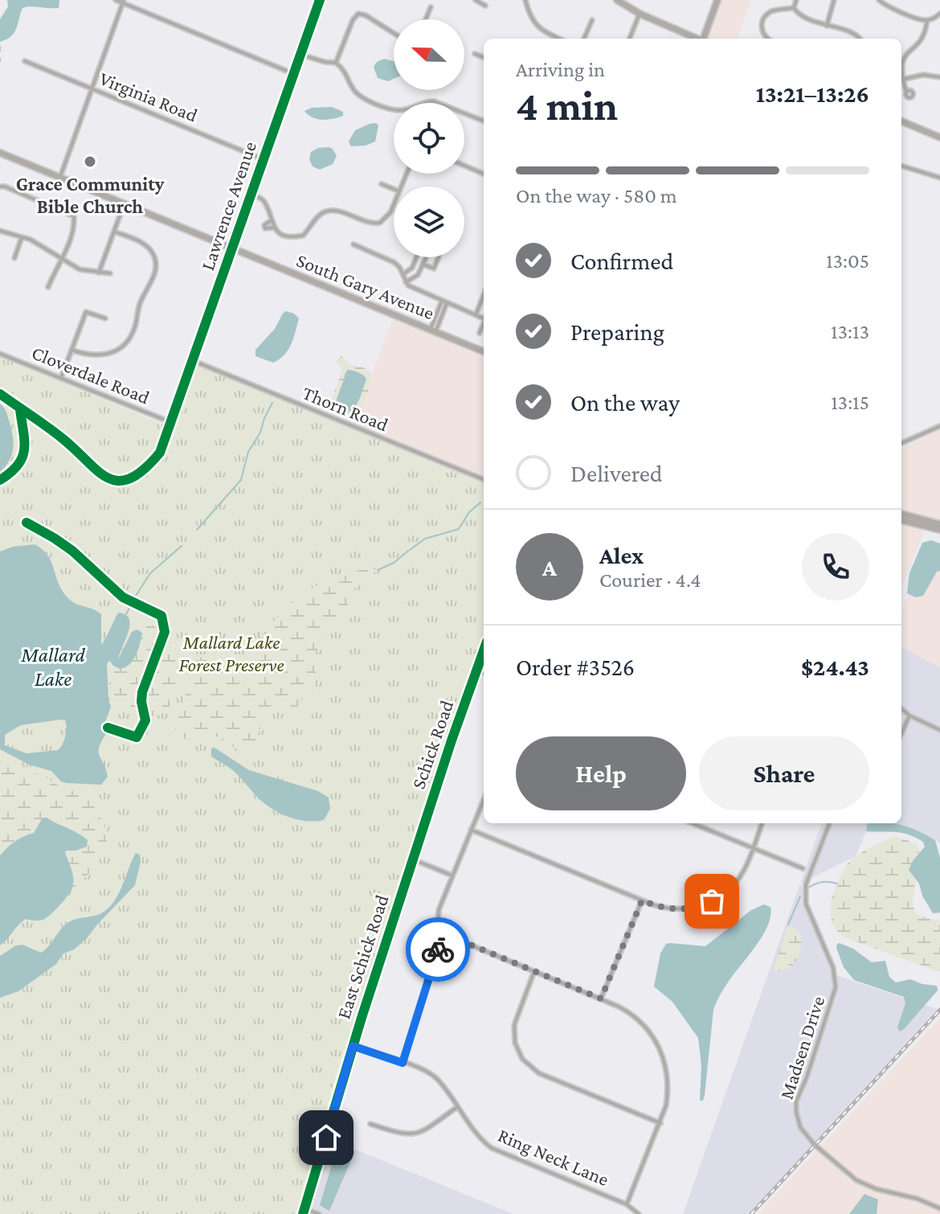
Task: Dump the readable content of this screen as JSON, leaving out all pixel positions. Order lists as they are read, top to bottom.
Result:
{
  "streets": {
    "street": [
      "Virginia Road",
      "Lawrence Avenue",
      "South Gary Avenue",
      "Cloverdale Road",
      "Thorn Road",
      "Schick Road",
      "East Schick Road",
      "Madsen Drive",
      "Ring Neck Lane"
    ]
  },
  "crossings": [
    ["Virginia Road", "Lawrence Avenue"],
    ["Lawrence Avenue", "South Gary Avenue"],
    ["Lawrence Avenue", "Cloverdale Road"],
    ["Lawrence Avenue", "Thorn Road"],
    ["Schick Road", "East Schick Road"],
    ["East Schick Road", "Ring Neck Lane"]
  ],
  "water": ["Mallard Lake"],
  "parks": ["Mallard Lake Forest Preserve"],
  "places": ["Grace Community Bible Church"],
  "north": "left",
  "page": {
    "heading": ["4 min", "Arriving in", "13:21–13:26"],
    "panel": [
      "Alex",
      "Courier · 4.4",
      "Order #3526",
      "$24.43"
    ],
    "bar": "On the way · 580 m",
    "list": [
      ["Confirmed", "13:05"],
      ["Preparing", "13:13"],
      ["On the way", "13:15"],
      "Delivered"
    ],
    "round": "A",
    "buttons": ["Help", "Share"]
  }
}
